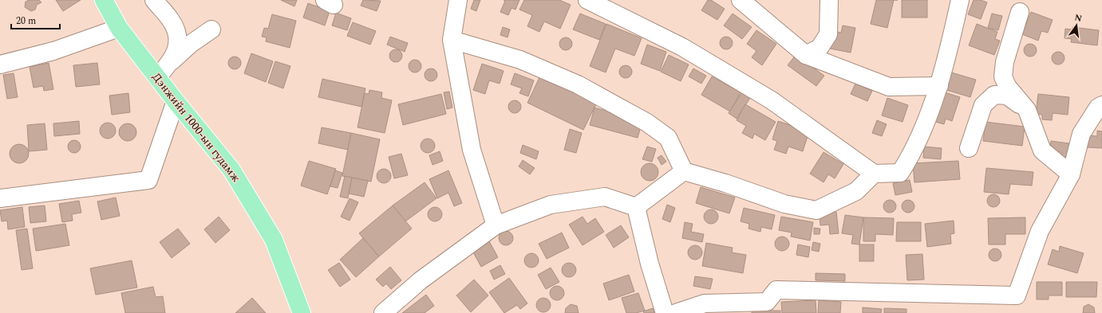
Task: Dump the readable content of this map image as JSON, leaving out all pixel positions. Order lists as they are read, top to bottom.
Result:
{
  "streets": {
    "main road": ["Дэнжийн 1000-ын гудамж"]
  },
  "scale_bar": "20 m",
  "north": "top"
}
